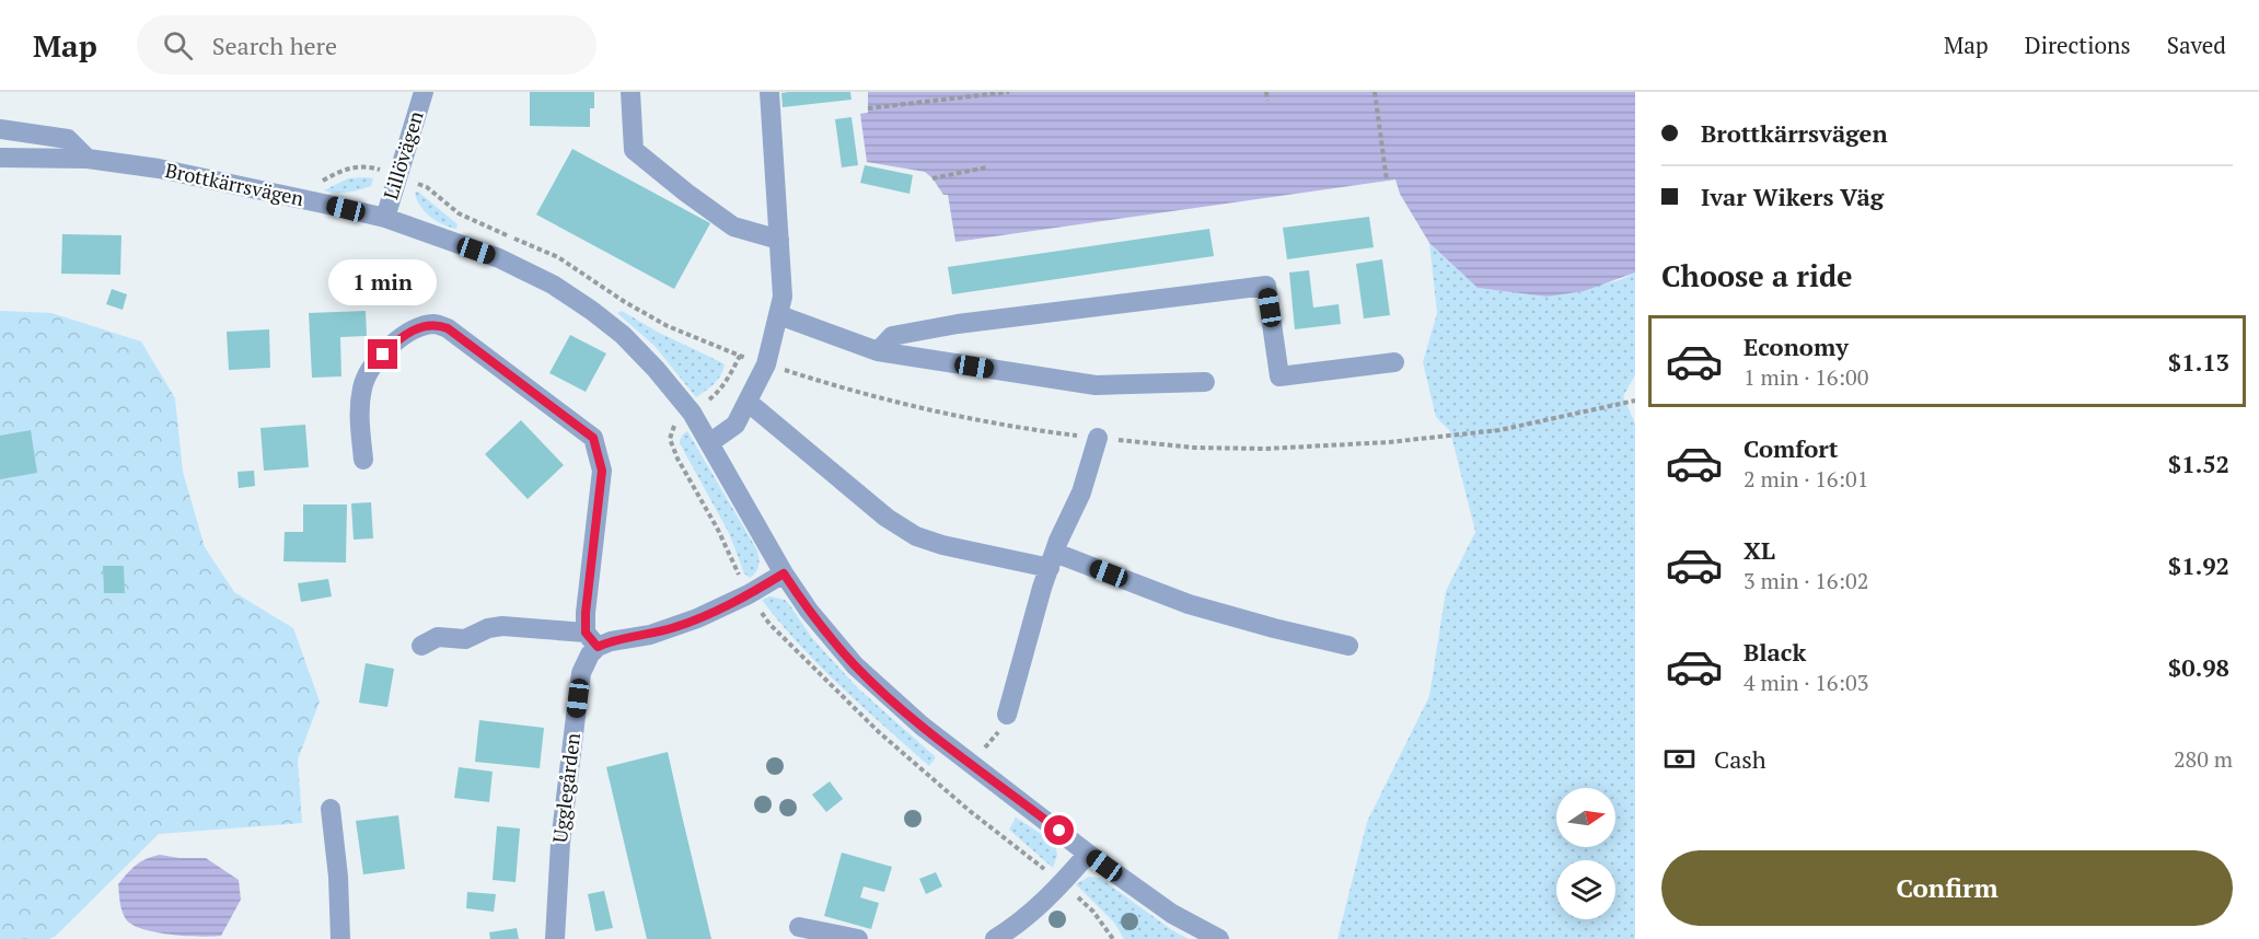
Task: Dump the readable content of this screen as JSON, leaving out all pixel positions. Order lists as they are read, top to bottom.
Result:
{
  "streets": {
    "street": ["Lillövägen", "Brottkärrsvägen", "Ugglegården"]
  },
  "crossings": [
    ["Lillövägen", "Brottkärrsvägen"]
  ],
  "north": "right",
  "page": {
    "header": "Map",
    "search": "Search here",
    "nav": ["Map", "Directions", "Saved"],
    "banner": ["Brottkärrsvägen", "Ivar Wikers Väg"],
    "heading": "Choose a ride",
    "bubble": "1 min",
    "list": [
      {
        "name": "Economy",
        "note": "1 min · 16:00",
        "value": "$1.13"
      },
      {
        "name": "Comfort",
        "note": "2 min · 16:01",
        "value": "$1.52"
      },
      {
        "name": "XL",
        "note": "3 min · 16:02",
        "value": "$1.92"
      },
      {
        "name": "Black",
        "note": "4 min · 16:03",
        "value": "$0.98"
      }
    ],
    "pay": ["Cash", "280 m"],
    "buttons": "Confirm"
  }
}
